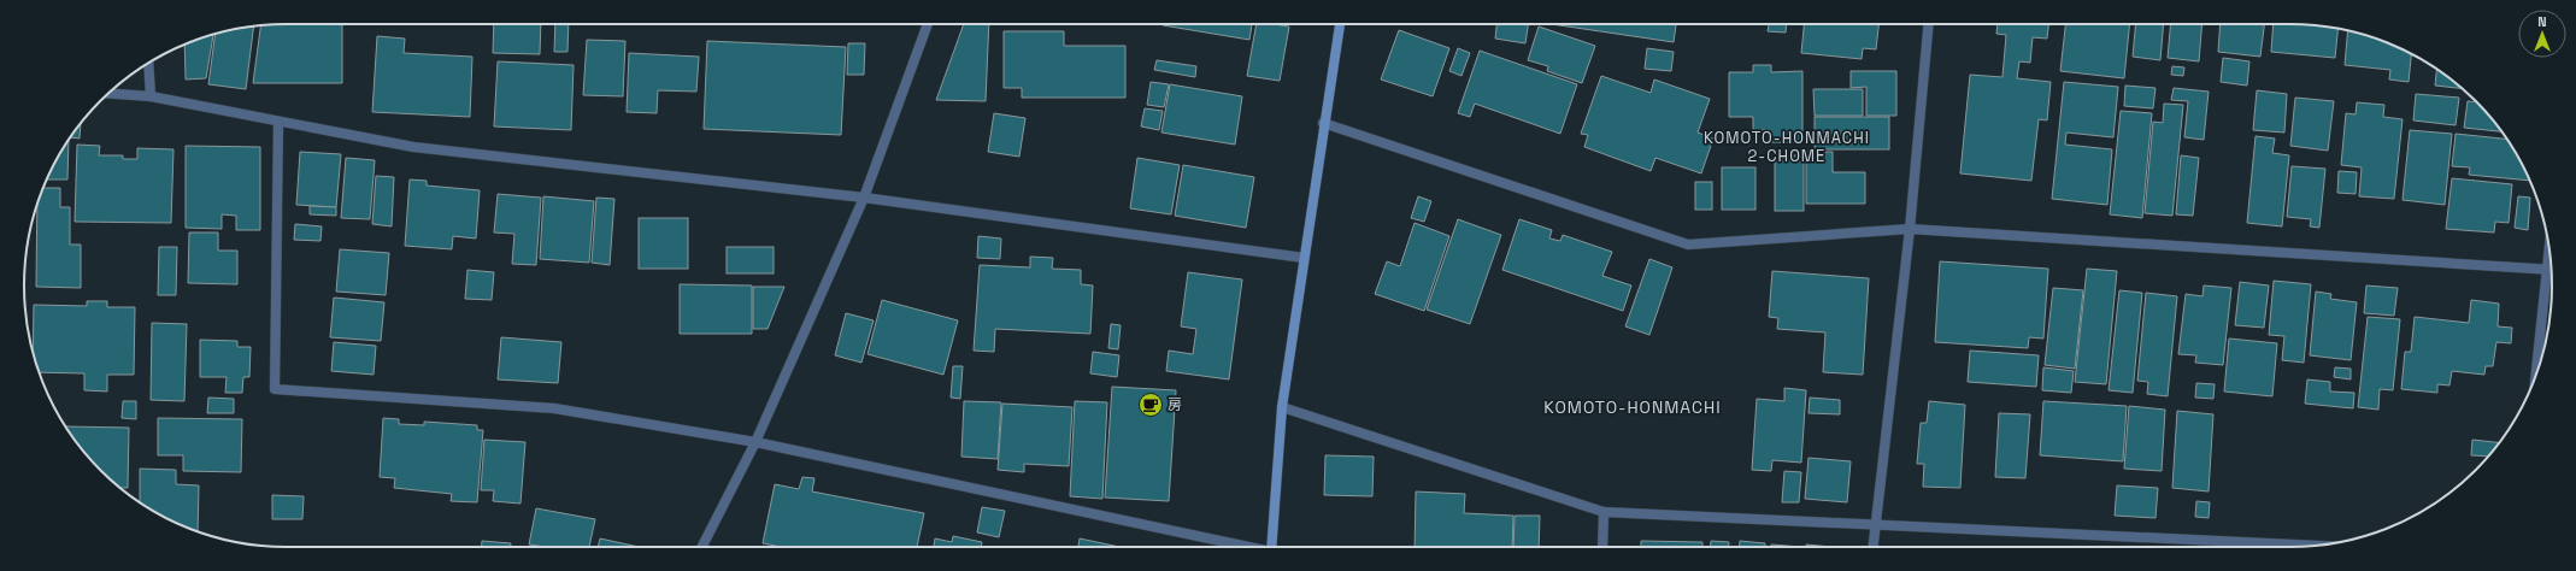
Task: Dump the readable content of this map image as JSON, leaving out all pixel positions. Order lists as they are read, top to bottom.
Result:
{
  "districts": ["KOMOTO-HONMACHI 2-CHOME", "KOMOTO-HONMACHI"],
  "places": {
    "cafe": ["房"]
  },
  "north": "top"
}
